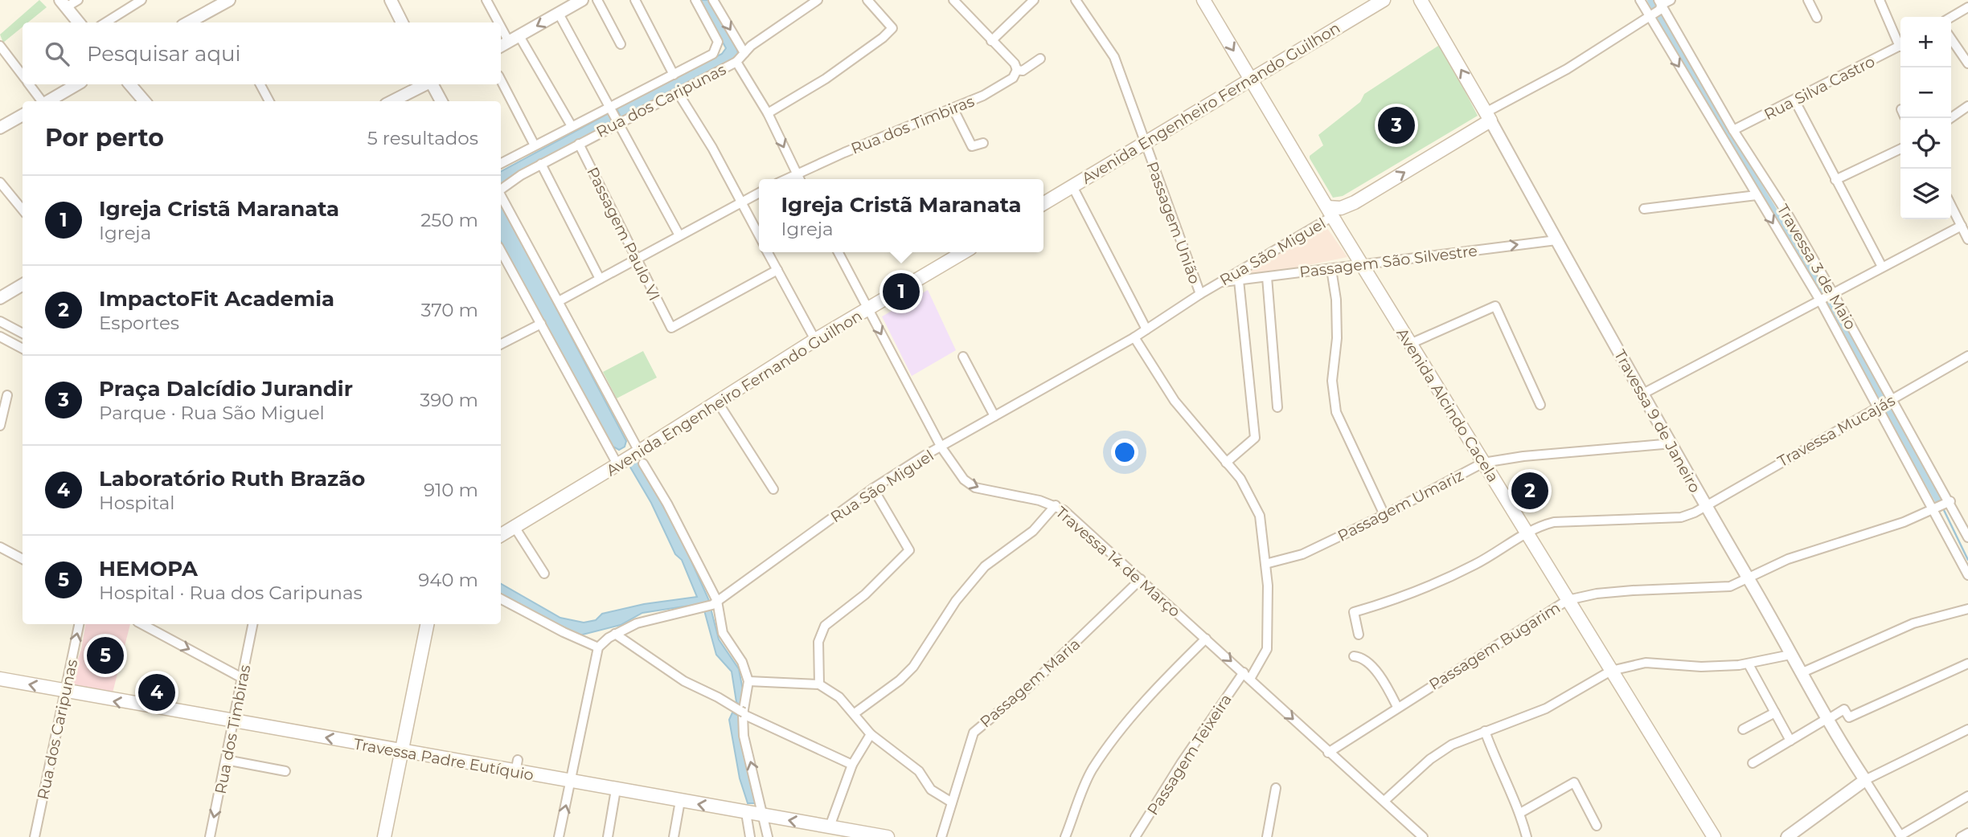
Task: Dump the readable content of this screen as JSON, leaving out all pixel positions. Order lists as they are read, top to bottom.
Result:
{
  "streets": {
    "main road": [
      "Avenida Engenheiro Fernando Guilhon",
      "Rua São Miguel",
      "Avenida Alcindo Cacela",
      "Travessa 9 de Janeiro",
      "Travessa Padre Eutíquio"
    ],
    "street": [
      "Rua Silva Castro",
      "Rua dos Caripunas",
      "Rua dos Timbiras",
      "Passagem União",
      "Passagem Paulo VI",
      "Passagem São Silvestre",
      "Travessa 3 de Maio",
      "Travessa Mucajás",
      "Passagem Umariz",
      "Travessa 14 de Março",
      "Passagem Bugarim",
      "Passagem Maria",
      "Passagem Teixeira"
    ]
  },
  "crossings": [
    ["Rua Silva Castro", "Travessa 3 de Maio"],
    ["Rua dos Caripunas", "Passagem Paulo VI"],
    ["Rua dos Caripunas", "Travessa Padre Eutíquio"],
    ["Avenida Engenheiro Fernando Guilhon", "Passagem União"],
    ["Avenida Engenheiro Fernando Guilhon", "Avenida Alcindo Cacela"],
    ["Avenida Engenheiro Fernando Guilhon", "Travessa 14 de Março"],
    ["Rua dos Timbiras", "Travessa Padre Eutíquio"],
    ["Passagem União", "Rua São Miguel"],
    ["Rua São Miguel", "Passagem São Silvestre"],
    ["Rua São Miguel", "Travessa 3 de Maio"],
    ["Rua São Miguel", "Avenida Alcindo Cacela"],
    ["Rua São Miguel", "Travessa 9 de Janeiro"],
    ["Rua São Miguel", "Travessa 14 de Março"],
    ["Rua São Miguel", "Passagem Teixeira"],
    ["Passagem São Silvestre", "Avenida Alcindo Cacela"],
    ["Passagem São Silvestre", "Travessa 9 de Janeiro"],
    ["Travessa 3 de Maio", "Travessa Mucajás"],
    ["Travessa 3 de Maio", "Passagem Bugarim"],
    ["Avenida Alcindo Cacela", "Travessa Mucajás"],
    ["Avenida Alcindo Cacela", "Passagem Umariz"],
    ["Avenida Alcindo Cacela", "Passagem Bugarim"],
    ["Travessa 9 de Janeiro", "Travessa Mucajás"],
    ["Travessa 9 de Janeiro", "Passagem Umariz"],
    ["Travessa 9 de Janeiro", "Passagem Bugarim"],
    ["Passagem Umariz", "Passagem Teixeira"],
    ["Travessa 14 de Março", "Passagem Bugarim"],
    ["Travessa 14 de Março", "Passagem Maria"],
    ["Travessa 14 de Março", "Passagem Teixeira"]
  ],
  "one_way": ["Passagem São Silvestre", "Travessa 14 de Março", "Travessa Padre Eutíquio"],
  "page": {
    "map_buttons": ["+", "−"],
    "search": "Pesquisar aqui",
    "heading": ["Por perto", "5 resultados"],
    "pins": [
      "3",
      "1",
      "2",
      "5",
      "4"
    ],
    "list": [
      {
        "mark": "1",
        "name": "Igreja Cristã Maranata",
        "note": "Igreja",
        "value": "250 m"
      },
      {
        "mark": "2",
        "name": "ImpactoFit Academia",
        "note": "Esportes",
        "value": "370 m"
      },
      {
        "mark": "3",
        "name": "Praça Dalcídio Jurandir",
        "note": "Parque · Rua São Miguel",
        "value": "390 m"
      },
      {
        "mark": "4",
        "name": "Laboratório Ruth Brazão",
        "note": "Hospital",
        "value": "910 m"
      },
      {
        "mark": "5",
        "name": "HEMOPA",
        "note": "Hospital · Rua dos Caripunas",
        "value": "940 m"
      }
    ],
    "popup": ["Igreja Cristã Maranata", "Igreja"]
  }
}
